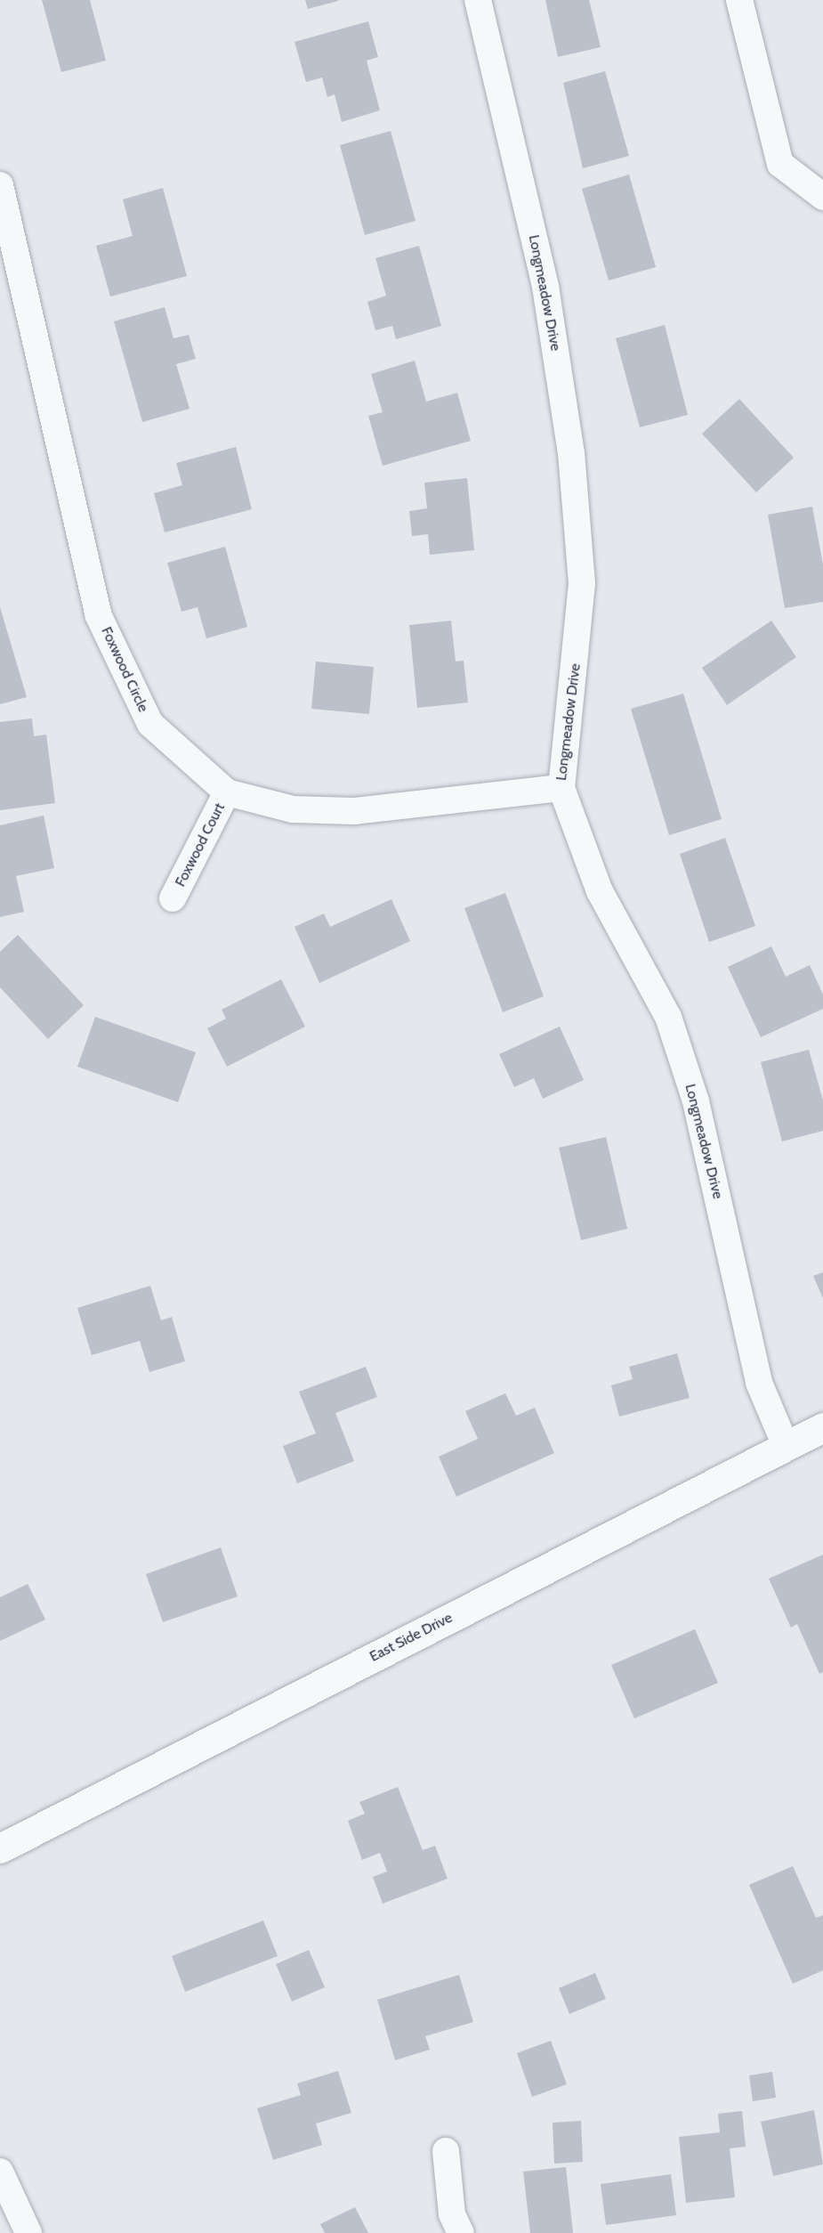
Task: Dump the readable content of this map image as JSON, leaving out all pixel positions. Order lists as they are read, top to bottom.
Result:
{
  "streets": {
    "street": [
      "Longmeadow Drive",
      "Foxwood Circle",
      "Foxwood Court",
      "East Side Drive"
    ]
  },
  "crossings": [
    ["Longmeadow Drive", "Foxwood Circle"],
    ["Longmeadow Drive", "East Side Drive"],
    ["Foxwood Circle", "Foxwood Court"]
  ]
}
